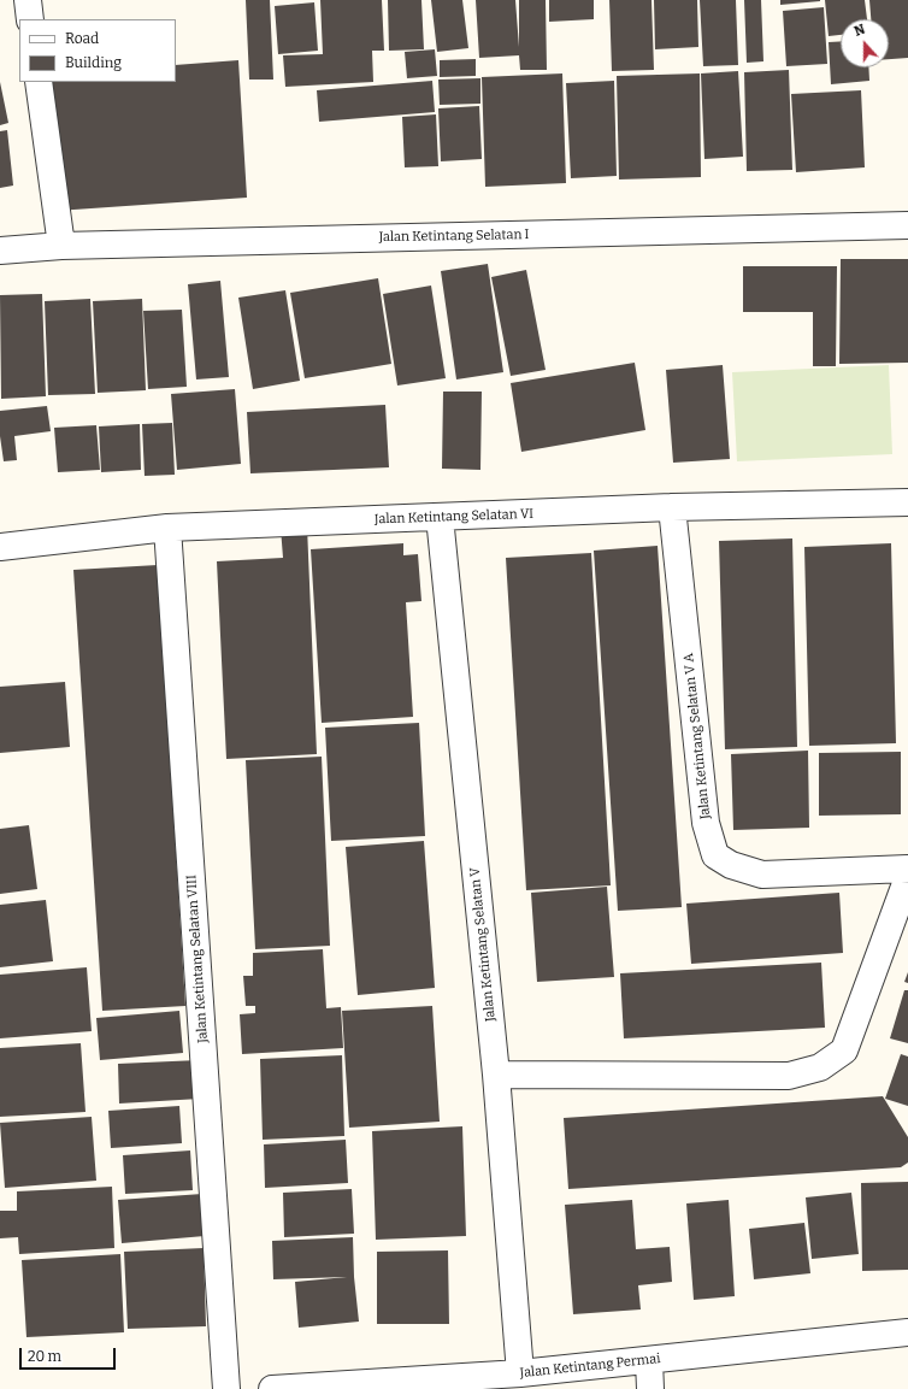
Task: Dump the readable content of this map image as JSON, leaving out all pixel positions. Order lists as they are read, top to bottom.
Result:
{
  "streets": {
    "street": [
      "Jalan Ketintang Selatan I",
      "Jalan Ketintang Selatan VI",
      "Jalan Ketintang Selatan V A",
      "Jalan Ketintang Selatan V",
      "Jalan Ketintang Selatan VIII",
      "Jalan Ketintang Permai"
    ]
  },
  "crossings": [
    ["Jalan Ketintang Selatan VI", "Jalan Ketintang Selatan V A"],
    ["Jalan Ketintang Selatan VI", "Jalan Ketintang Selatan V"],
    ["Jalan Ketintang Selatan VI", "Jalan Ketintang Selatan VIII"],
    ["Jalan Ketintang Selatan V", "Jalan Ketintang Permai"]
  ],
  "legend": ["Road", "Building"],
  "scale_bar": "20 m",
  "north": "top"
}
